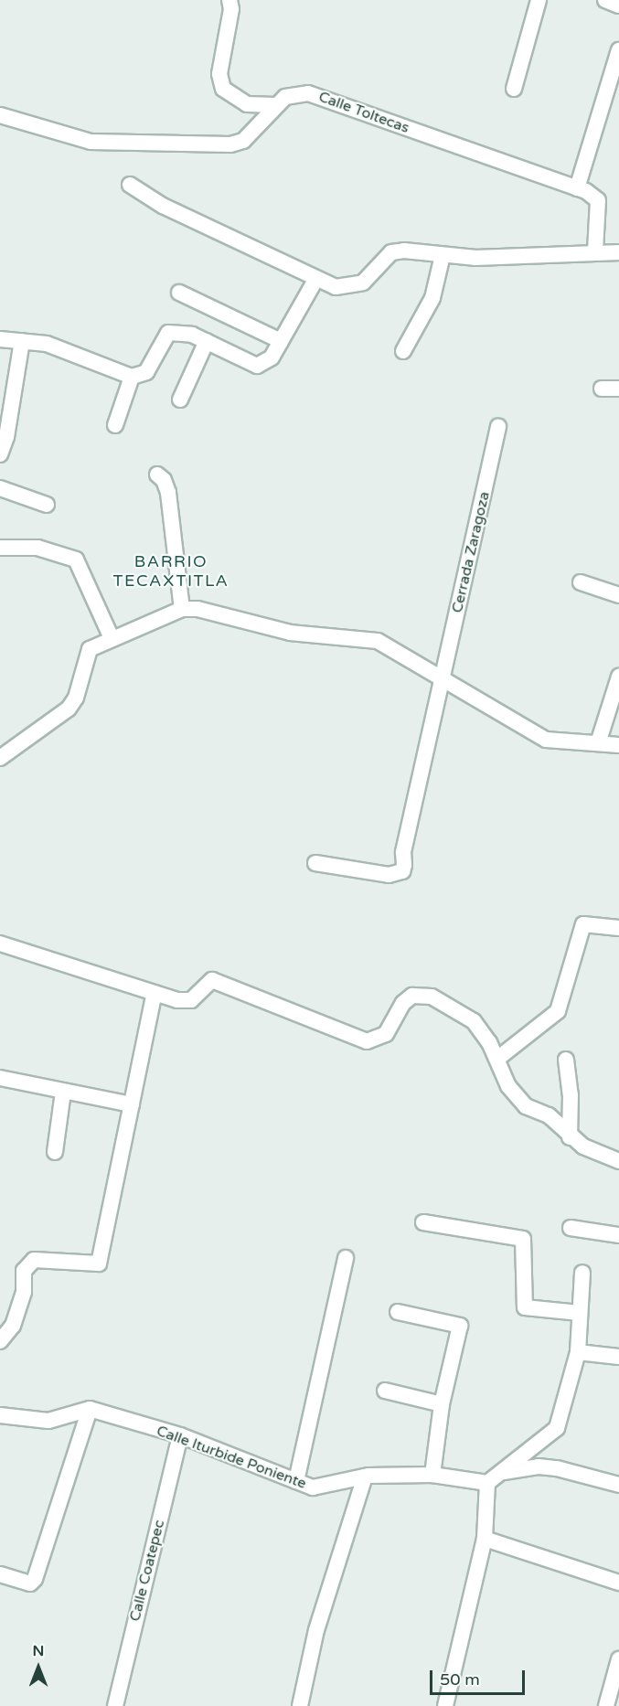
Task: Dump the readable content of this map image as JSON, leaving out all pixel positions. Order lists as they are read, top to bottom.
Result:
{
  "streets": {
    "street": [
      "Calle Toltecas",
      "Cerrada Zaragoza",
      "Calle Iturbide Poniente",
      "Calle Coatepec"
    ]
  },
  "crossings": [
    ["Calle Iturbide Poniente", "Calle Coatepec"]
  ],
  "districts": ["BARRIO TECAXTITLA"],
  "scale_bar": "50 m",
  "north": "top"
}
